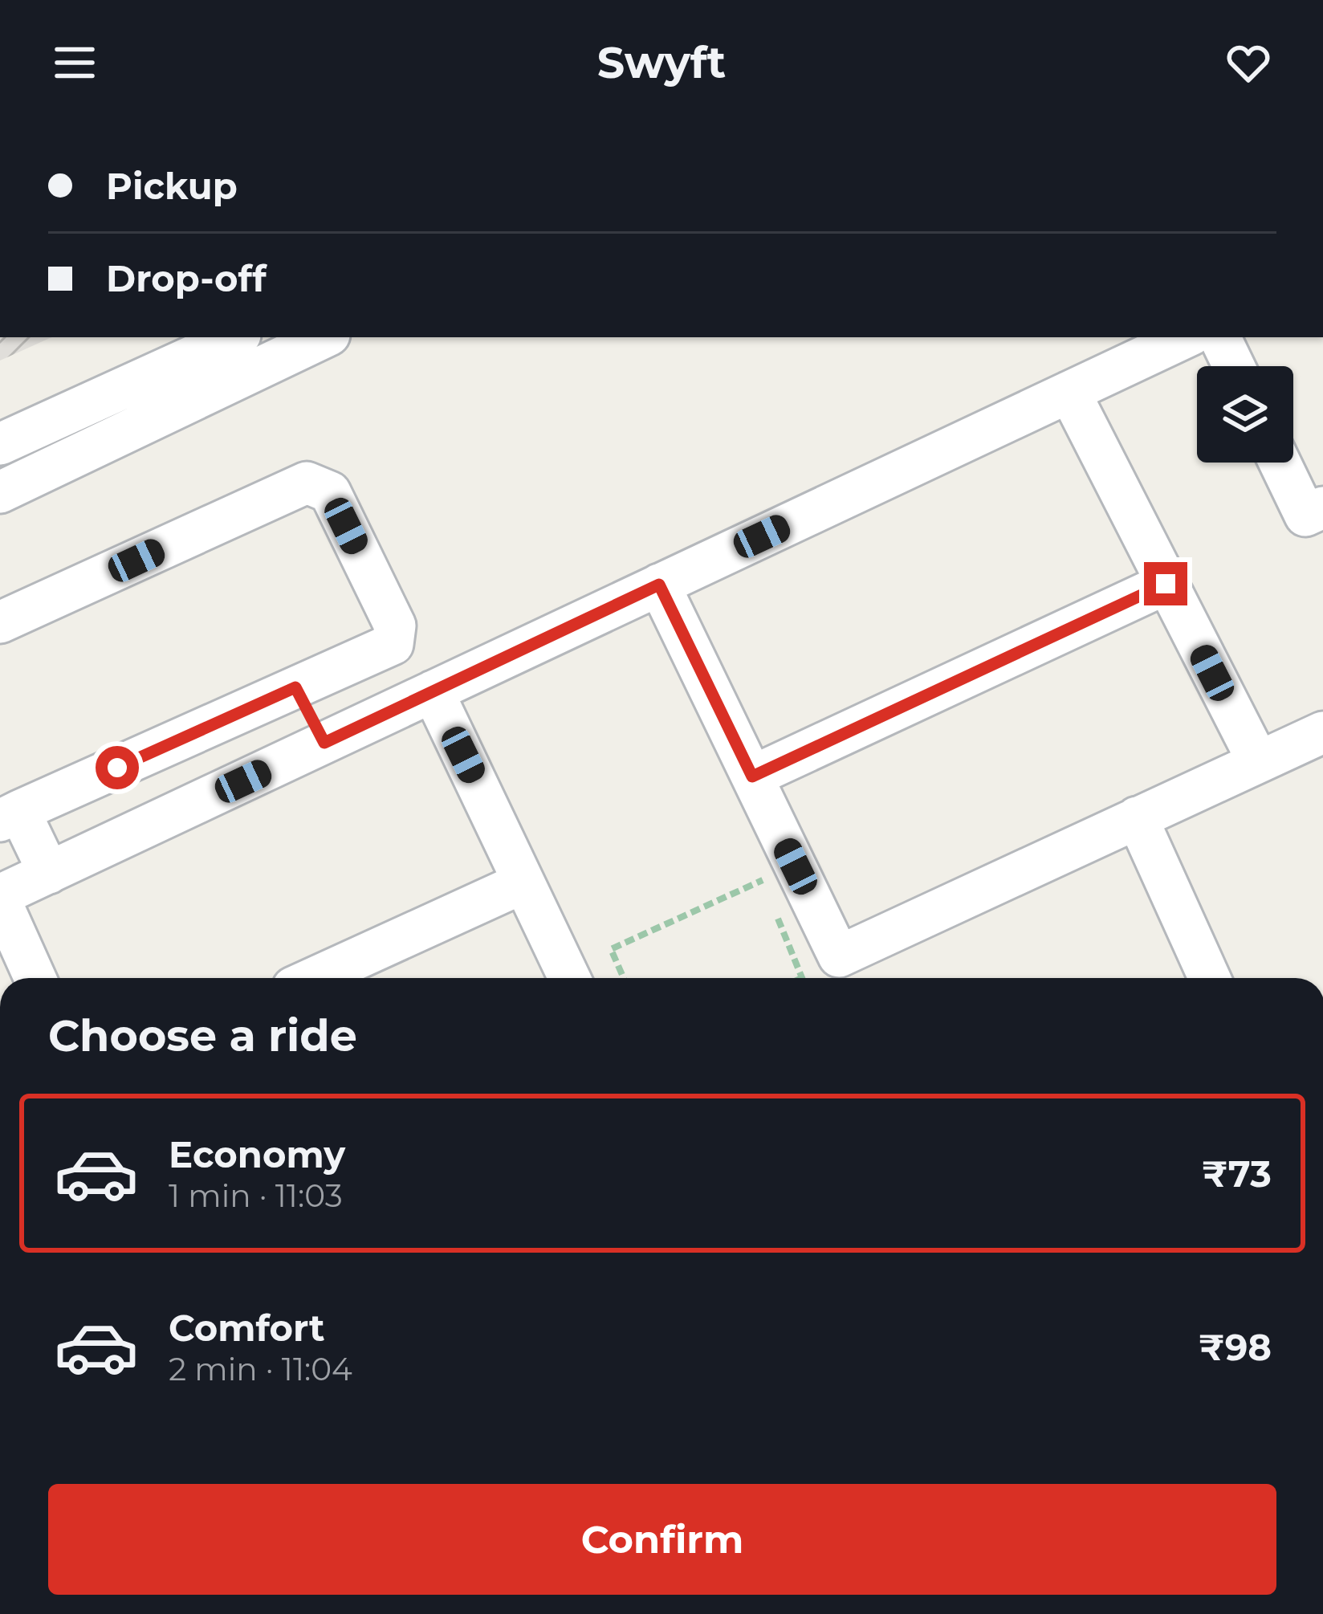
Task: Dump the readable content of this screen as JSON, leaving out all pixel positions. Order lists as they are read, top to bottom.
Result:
{
  "page": {
    "header": "Swyft",
    "banner": ["Pickup", "Drop-off"],
    "heading": "Choose a ride",
    "list": [
      {
        "name": "Economy",
        "note": "1 min · 11:03",
        "value": "₹73"
      },
      {
        "name": "Comfort",
        "note": "2 min · 11:04",
        "value": "₹98"
      }
    ],
    "buttons": "Confirm"
  }
}
